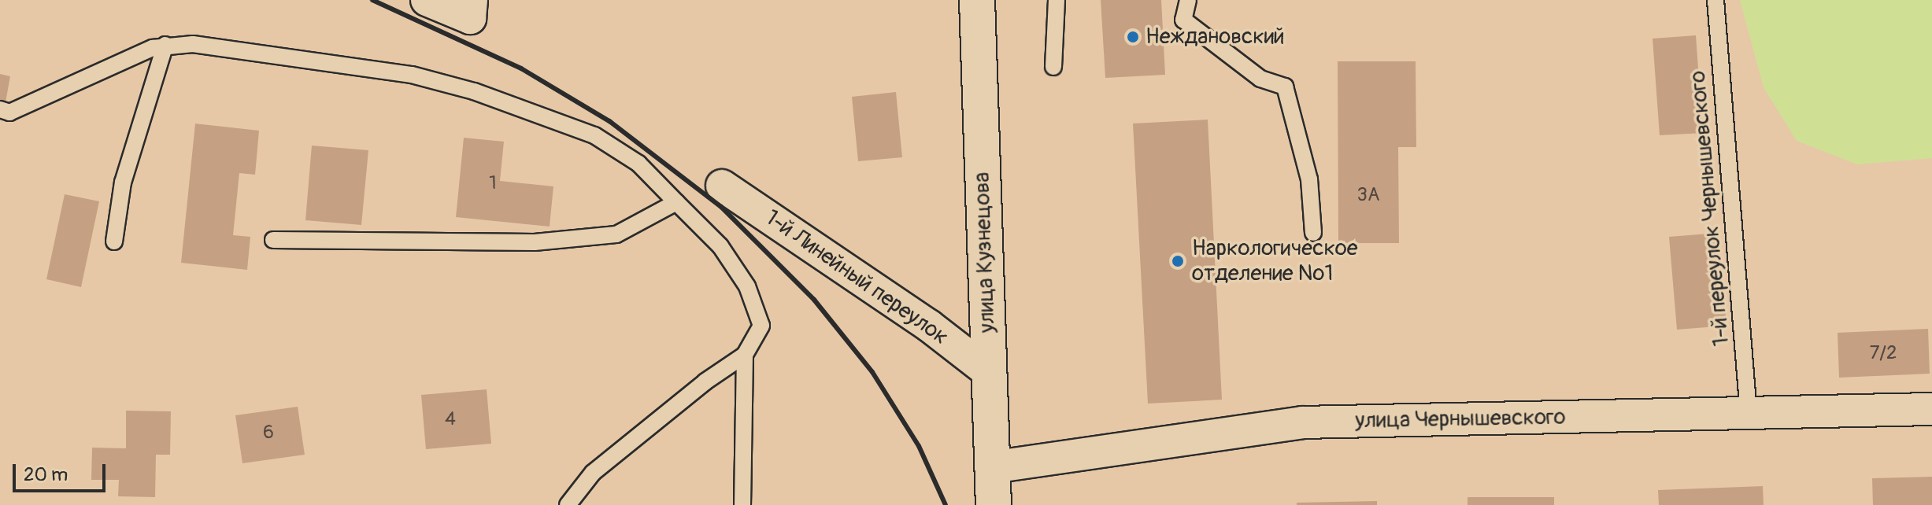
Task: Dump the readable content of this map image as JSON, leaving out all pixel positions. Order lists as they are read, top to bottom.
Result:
{
  "streets": {
    "main road": ["улица Кузнецова"],
    "street": ["1-й Линейный переулок", "улица Чернышевского"],
    "lane": ["1-й переулок Чернышевского"]
  },
  "crossings": [
    ["1-й переулок Чернышевского", "улица Чернышевского"],
    ["улица Кузнецова", "1-й Линейный переулок"],
    ["улица Кузнецова", "улица Чернышевского"]
  ],
  "places": ["Неждановский", "Наркологическое отделение №1"],
  "house_numbers": [
    "1",
    "3А",
    "7/2",
    "4",
    "6"
  ],
  "scale_bar": "20 m"
}
